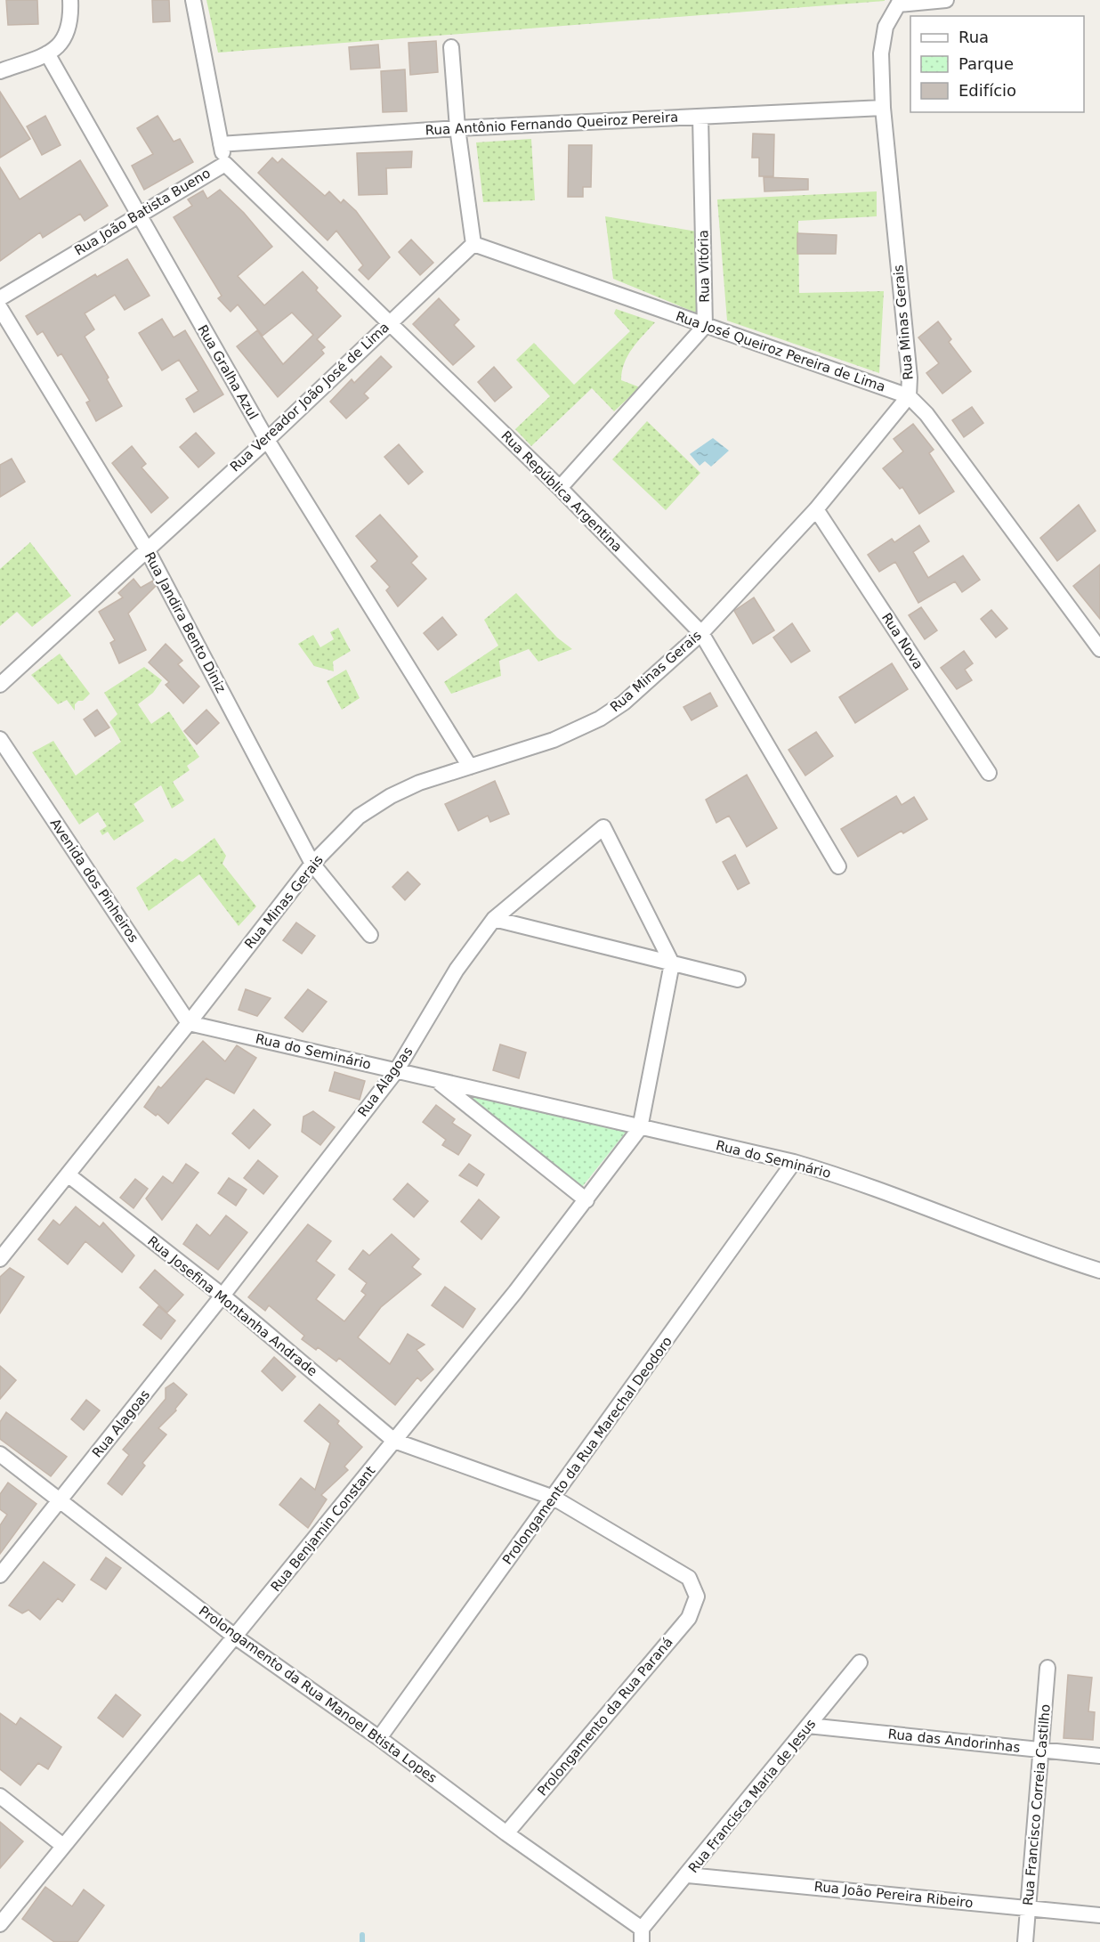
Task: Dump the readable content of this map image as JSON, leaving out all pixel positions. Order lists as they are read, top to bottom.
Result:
{
  "streets": {
    "street": [
      "Rua Antônio Fernando Queiroz Pereira",
      "Rua João Batista Bueno",
      "Rua Vitória",
      "Rua Minas Gerais",
      "Rua José Queiroz Pereira de Lima",
      "Rua Gralha Azul",
      "Rua Vereador João José de Lima",
      "Rua República Argentina",
      "Rua Jandira Bento Diniz",
      "Rua Nova",
      "Avenida dos Pinheiros",
      "Rua do Seminário",
      "Rua Alagoas",
      "Rua Josefina Montanha Andrade",
      "Prolongamento da Rua Marechal Deodoro",
      "Rua Benjamin Constant",
      "Prolongamento da Rua Manoel Btista Lopes",
      "Prolongamento da Rua Paraná",
      "Rua das Andorinhas",
      "Rua Francisca Maria de Jesus",
      "Rua Francisco Correia Castilho",
      "Rua João Pereira Ribeiro"
    ]
  },
  "crossings": [
    ["Rua Antônio Fernando Queiroz Pereira", "Rua João Batista Bueno"],
    ["Rua Antônio Fernando Queiroz Pereira", "Rua Vitória"],
    ["Rua Antônio Fernando Queiroz Pereira", "Rua Minas Gerais"],
    ["Rua João Batista Bueno", "Rua Gralha Azul"],
    ["Rua João Batista Bueno", "Rua República Argentina"],
    ["Rua Vitória", "Rua José Queiroz Pereira de Lima"],
    ["Rua Minas Gerais", "Rua José Queiroz Pereira de Lima"],
    ["Rua Minas Gerais", "Rua Gralha Azul"],
    ["Rua Minas Gerais", "Rua República Argentina"],
    ["Rua Minas Gerais", "Rua Jandira Bento Diniz"],
    ["Rua Minas Gerais", "Rua Nova"],
    ["Rua Minas Gerais", "Avenida dos Pinheiros"],
    ["Rua Minas Gerais", "Rua do Seminário"],
    ["Rua Minas Gerais", "Rua Josefina Montanha Andrade"],
    ["Rua José Queiroz Pereira de Lima", "Rua Vereador João José de Lima"],
    ["Rua Gralha Azul", "Rua Vereador João José de Lima"],
    ["Rua Vereador João José de Lima", "Rua República Argentina"],
    ["Rua Vereador João José de Lima", "Rua Jandira Bento Diniz"],
    ["Avenida dos Pinheiros", "Rua do Seminário"],
    ["Rua do Seminário", "Rua Alagoas"],
    ["Rua do Seminário", "Prolongamento da Rua Marechal Deodoro"],
    ["Rua do Seminário", "Rua Benjamin Constant"],
    ["Rua Alagoas", "Rua Josefina Montanha Andrade"],
    ["Rua Alagoas", "Prolongamento da Rua Manoel Btista Lopes"],
    ["Rua Josefina Montanha Andrade", "Rua Benjamin Constant"],
    ["Prolongamento da Rua Marechal Deodoro", "Prolongamento da Rua Manoel Btista Lopes"],
    ["Prolongamento da Rua Marechal Deodoro", "Prolongamento da Rua Paraná"],
    ["Rua Benjamin Constant", "Prolongamento da Rua Manoel Btista Lopes"],
    ["Prolongamento da Rua Manoel Btista Lopes", "Prolongamento da Rua Paraná"],
    ["Prolongamento da Rua Manoel Btista Lopes", "Rua Francisca Maria de Jesus"],
    ["Rua das Andorinhas", "Rua Francisca Maria de Jesus"],
    ["Rua das Andorinhas", "Rua Francisco Correia Castilho"],
    ["Rua Francisca Maria de Jesus", "Rua João Pereira Ribeiro"],
    ["Rua Francisco Correia Castilho", "Rua João Pereira Ribeiro"]
  ],
  "legend": ["Rua", "Parque", "Edifício"]
}
